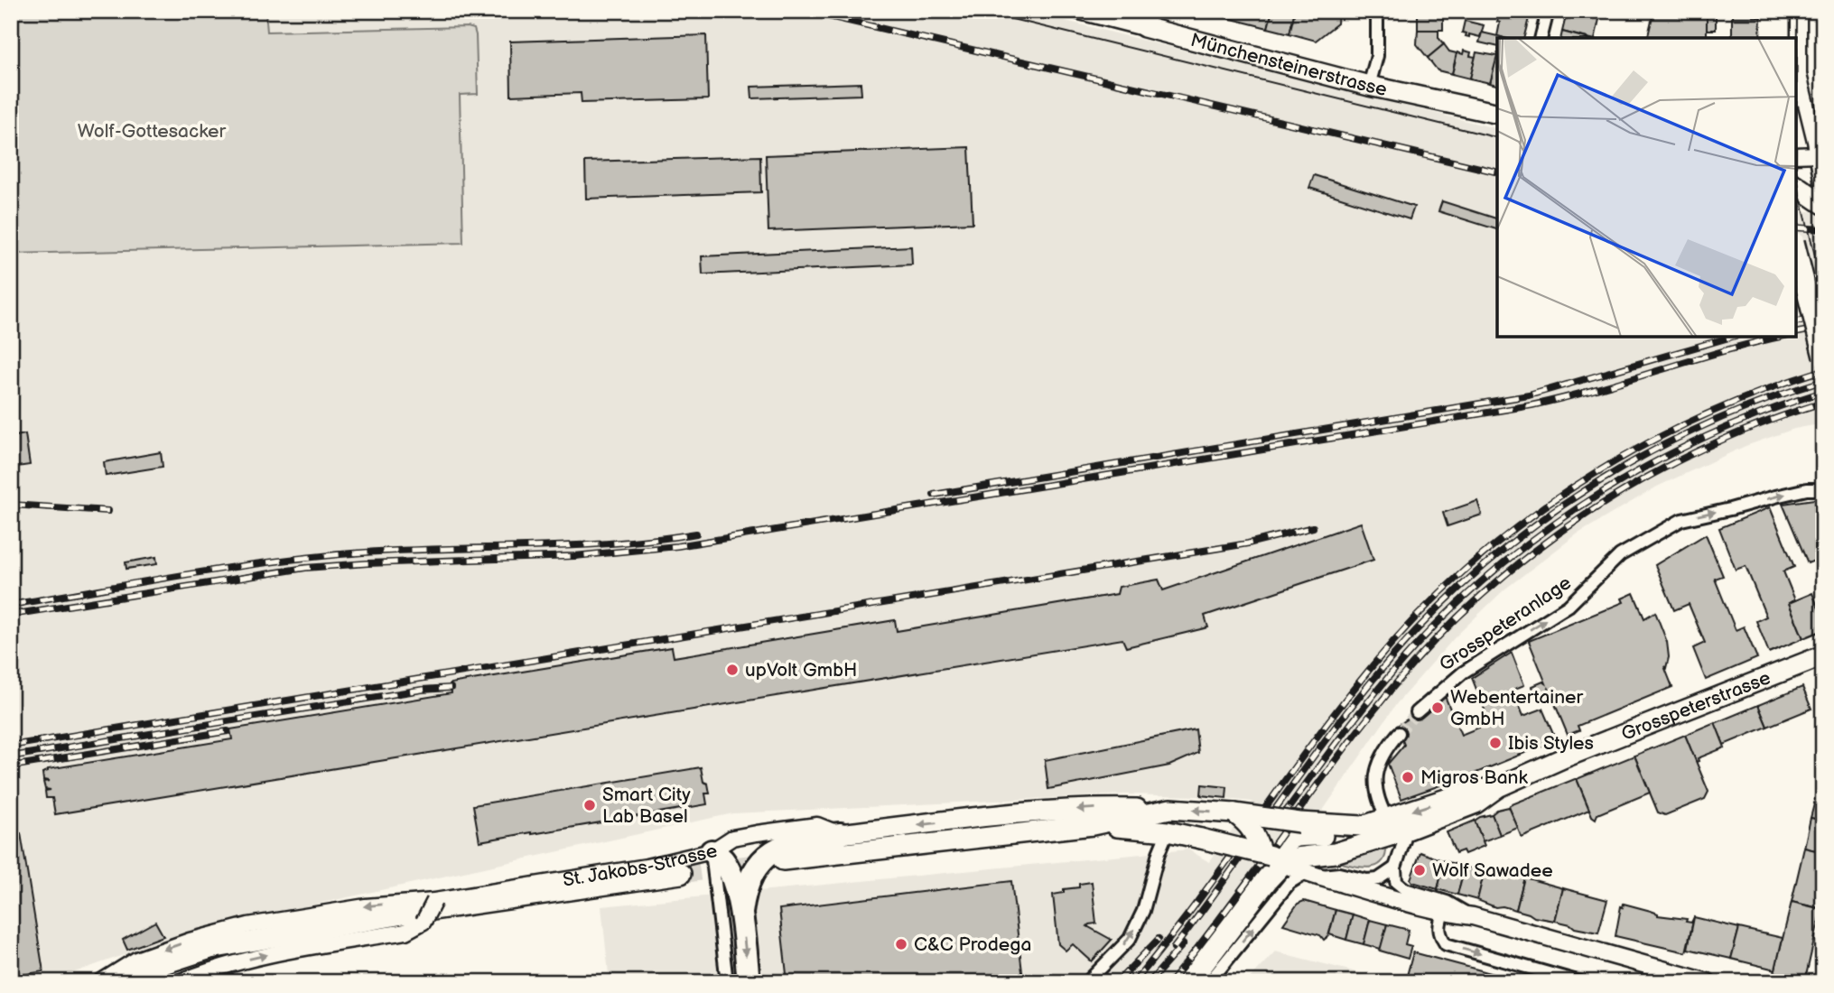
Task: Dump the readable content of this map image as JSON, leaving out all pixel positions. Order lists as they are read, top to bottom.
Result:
{
  "streets": {
    "main road": ["Münchensteinerstrasse", "Grosspeterstrasse", "St. Jakobs-Strasse"],
    "street": ["Grosspeteranlage"]
  },
  "one_way": ["Grosspeteranlage"],
  "parks": ["Wolf-Gottesacker"],
  "places": [
    "upVolt GmbH",
    "Webentertainer GmbH",
    "Ibis Styles",
    "Migros Bank",
    "Smart City Lab Basel",
    "Wolf Sawadee",
    "C&C Prodega"
  ]
}
